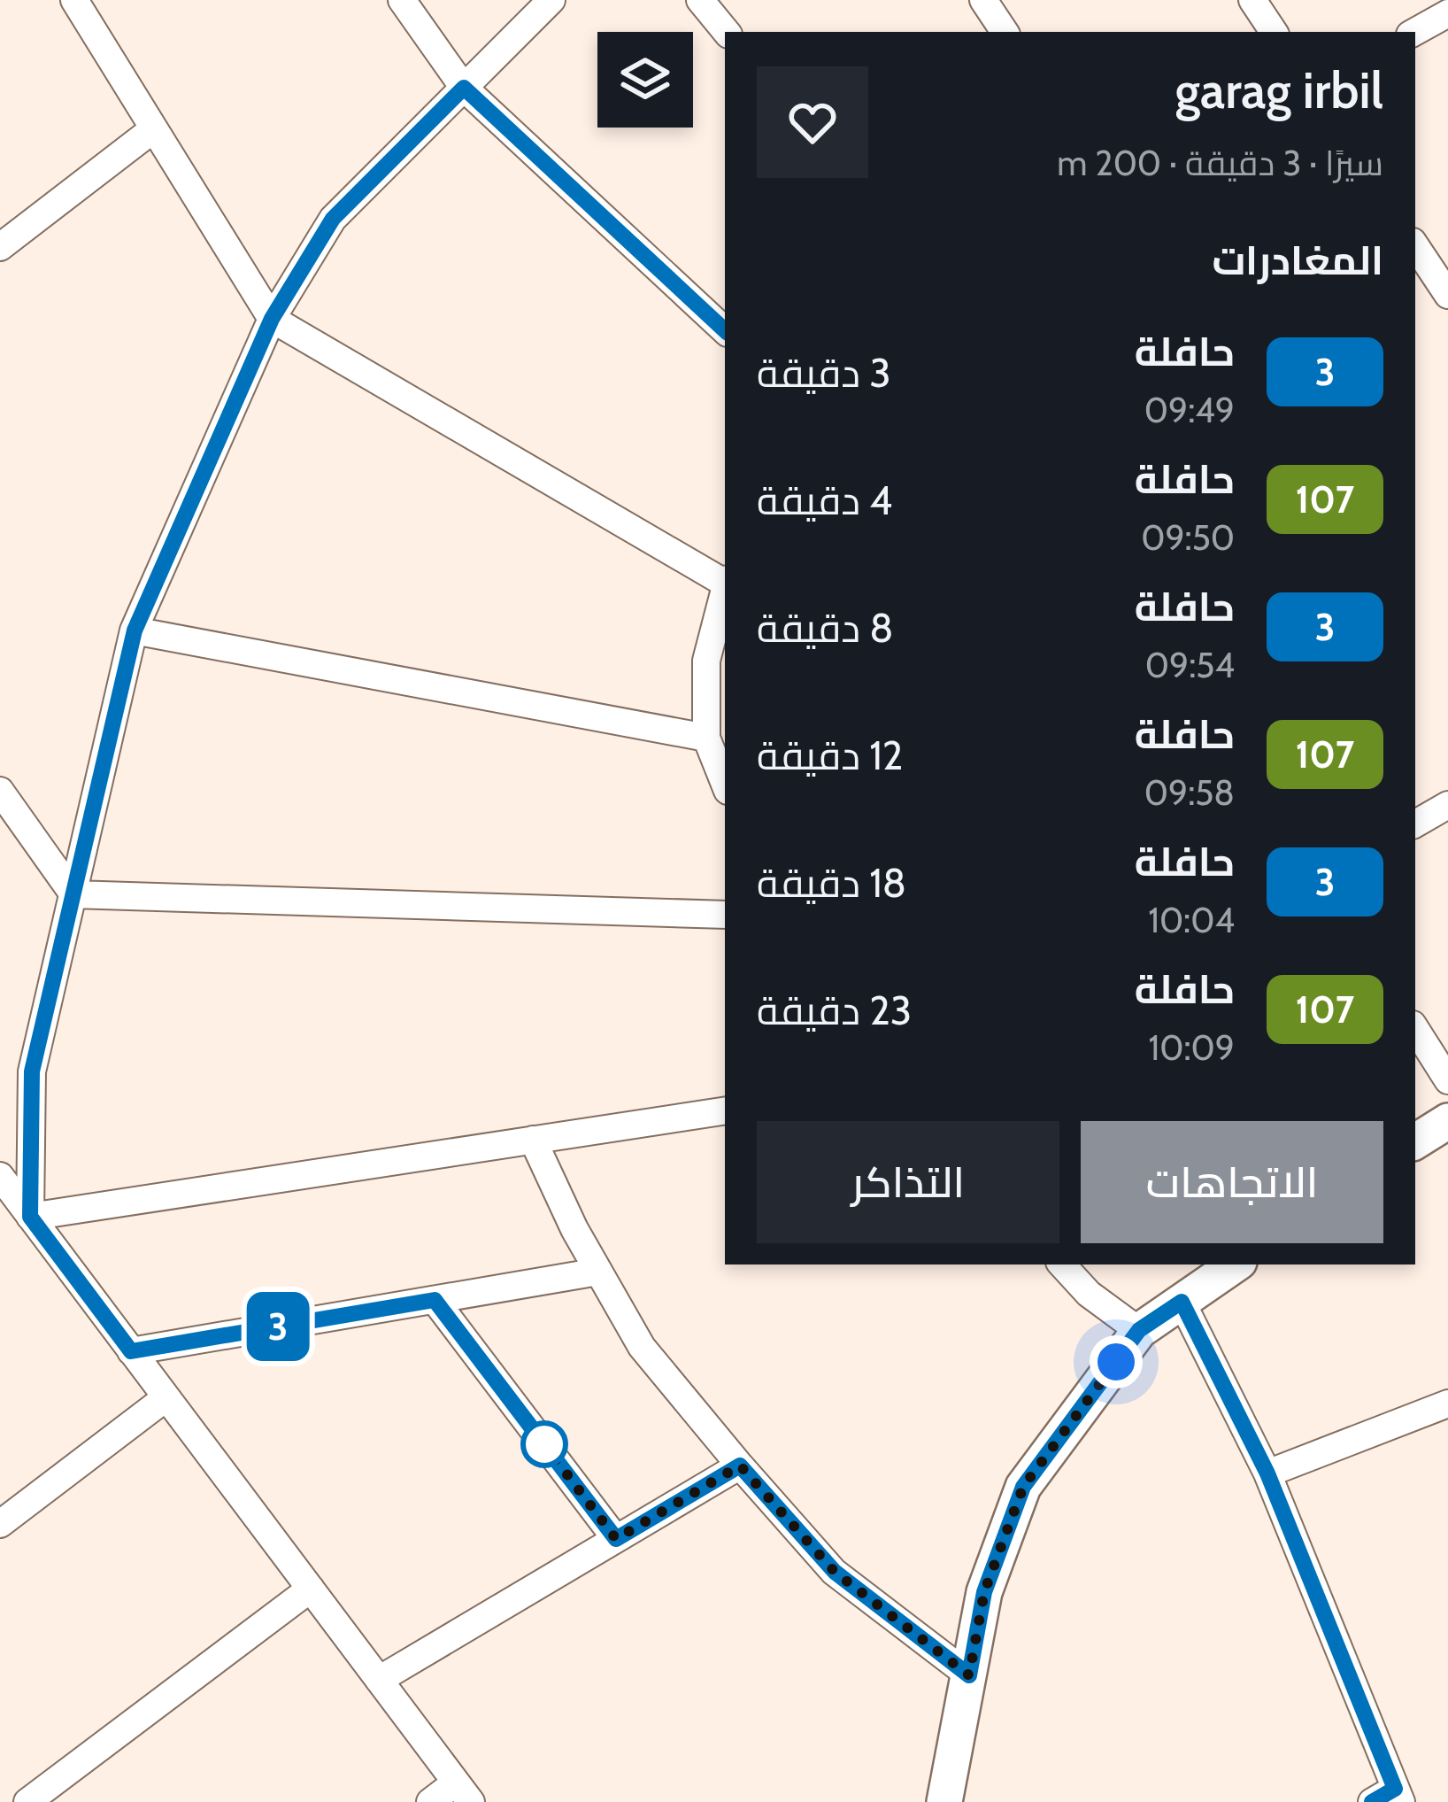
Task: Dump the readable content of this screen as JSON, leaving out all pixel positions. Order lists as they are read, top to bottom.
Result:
{
  "lines": ["bus line 3"],
  "page": {
    "on_map": "3",
    "heading": [
      ["garag irbil", "سيرًا · 3 دقيقة · 200 m"],
      "المغادرات"
    ],
    "list": [
      {
        "mark": "3",
        "name": "حافلة",
        "note": "09:49",
        "value": "3 دقيقة"
      },
      {
        "mark": "107",
        "name": "حافلة",
        "note": "09:50",
        "value": "4 دقيقة"
      },
      {
        "mark": "3",
        "name": "حافلة",
        "note": "09:54",
        "value": "8 دقيقة"
      },
      {
        "mark": "107",
        "name": "حافلة",
        "note": "09:58",
        "value": "12 دقيقة"
      },
      {
        "mark": "3",
        "name": "حافلة",
        "note": "10:04",
        "value": "18 دقيقة"
      },
      {
        "mark": "107",
        "name": "حافلة",
        "note": "10:09",
        "value": "23 دقيقة"
      }
    ],
    "buttons": ["الاتجاهات", "التذاكر"]
  }
}
